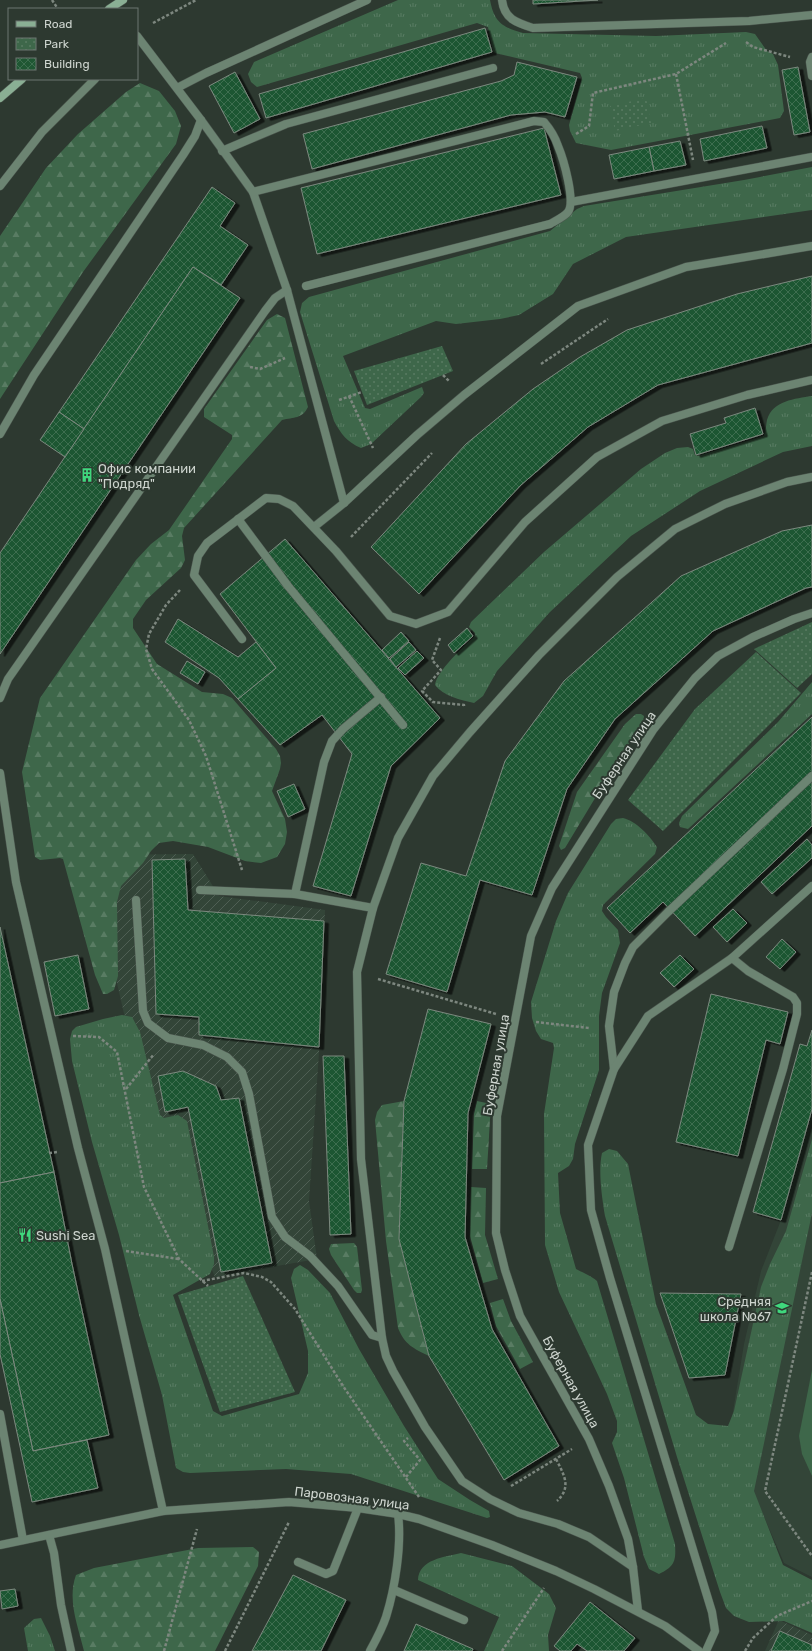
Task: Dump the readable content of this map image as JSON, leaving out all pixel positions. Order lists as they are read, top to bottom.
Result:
{
  "streets": {
    "street": ["Буферная улица", "Паровозная улица"]
  },
  "crossings": [
    ["Буферная улица", "Паровозная улица"]
  ],
  "places": {
    "building": ["Офис компании \"Подряд\""],
    "restaurant": ["Sushi Sea"],
    "school or university": ["Средняя школа №67"]
  },
  "legend": ["Road", "Park", "Building"]
}
